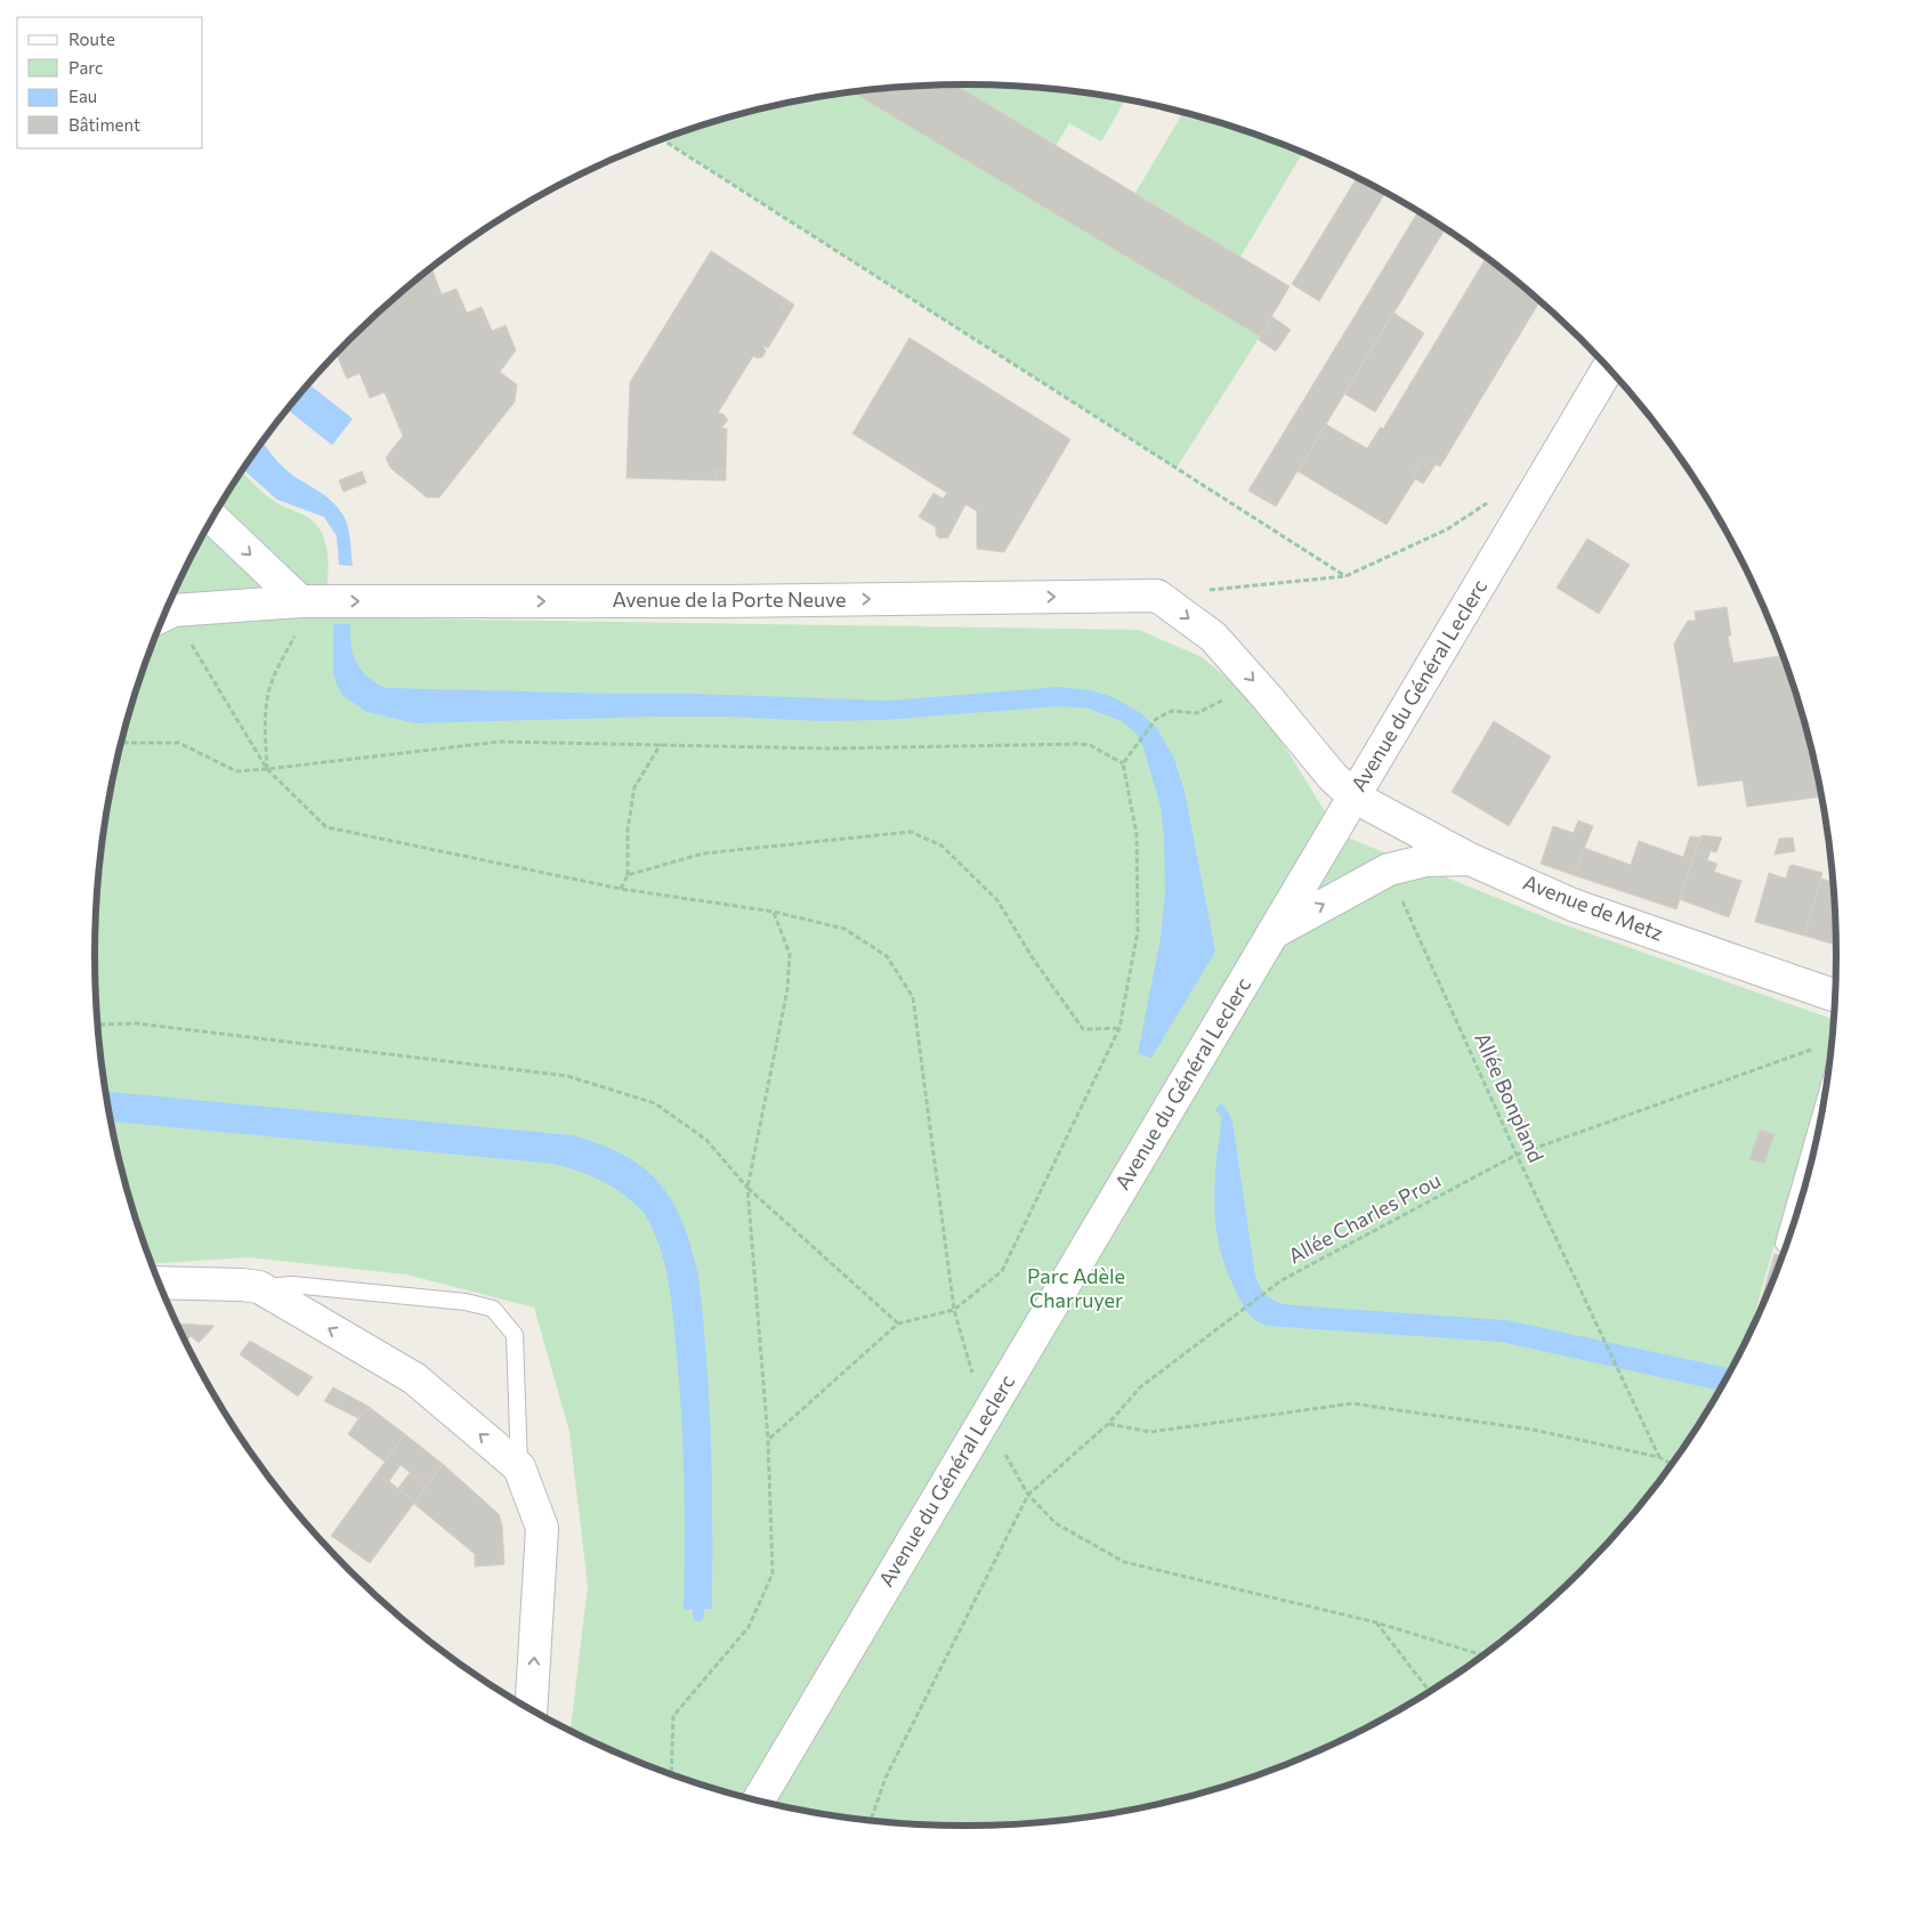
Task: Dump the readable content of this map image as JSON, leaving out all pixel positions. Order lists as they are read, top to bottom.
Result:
{
  "streets": {
    "street": ["Avenue de la Porte Neuve", "Avenue du Général Leclerc", "Avenue de Metz"],
    "path": ["Allée Bonpland", "Allée Charles Prou"]
  },
  "crossings": [
    ["Avenue du Général Leclerc", "Avenue de Metz"],
    ["Allée Bonpland", "Allée Charles Prou"]
  ],
  "one_way": ["Avenue de la Porte Neuve"],
  "parks": ["Parc Adèle Charruyer"],
  "legend": [
    "Route",
    "Parc",
    "Eau",
    "Bâtiment"
  ]
}
